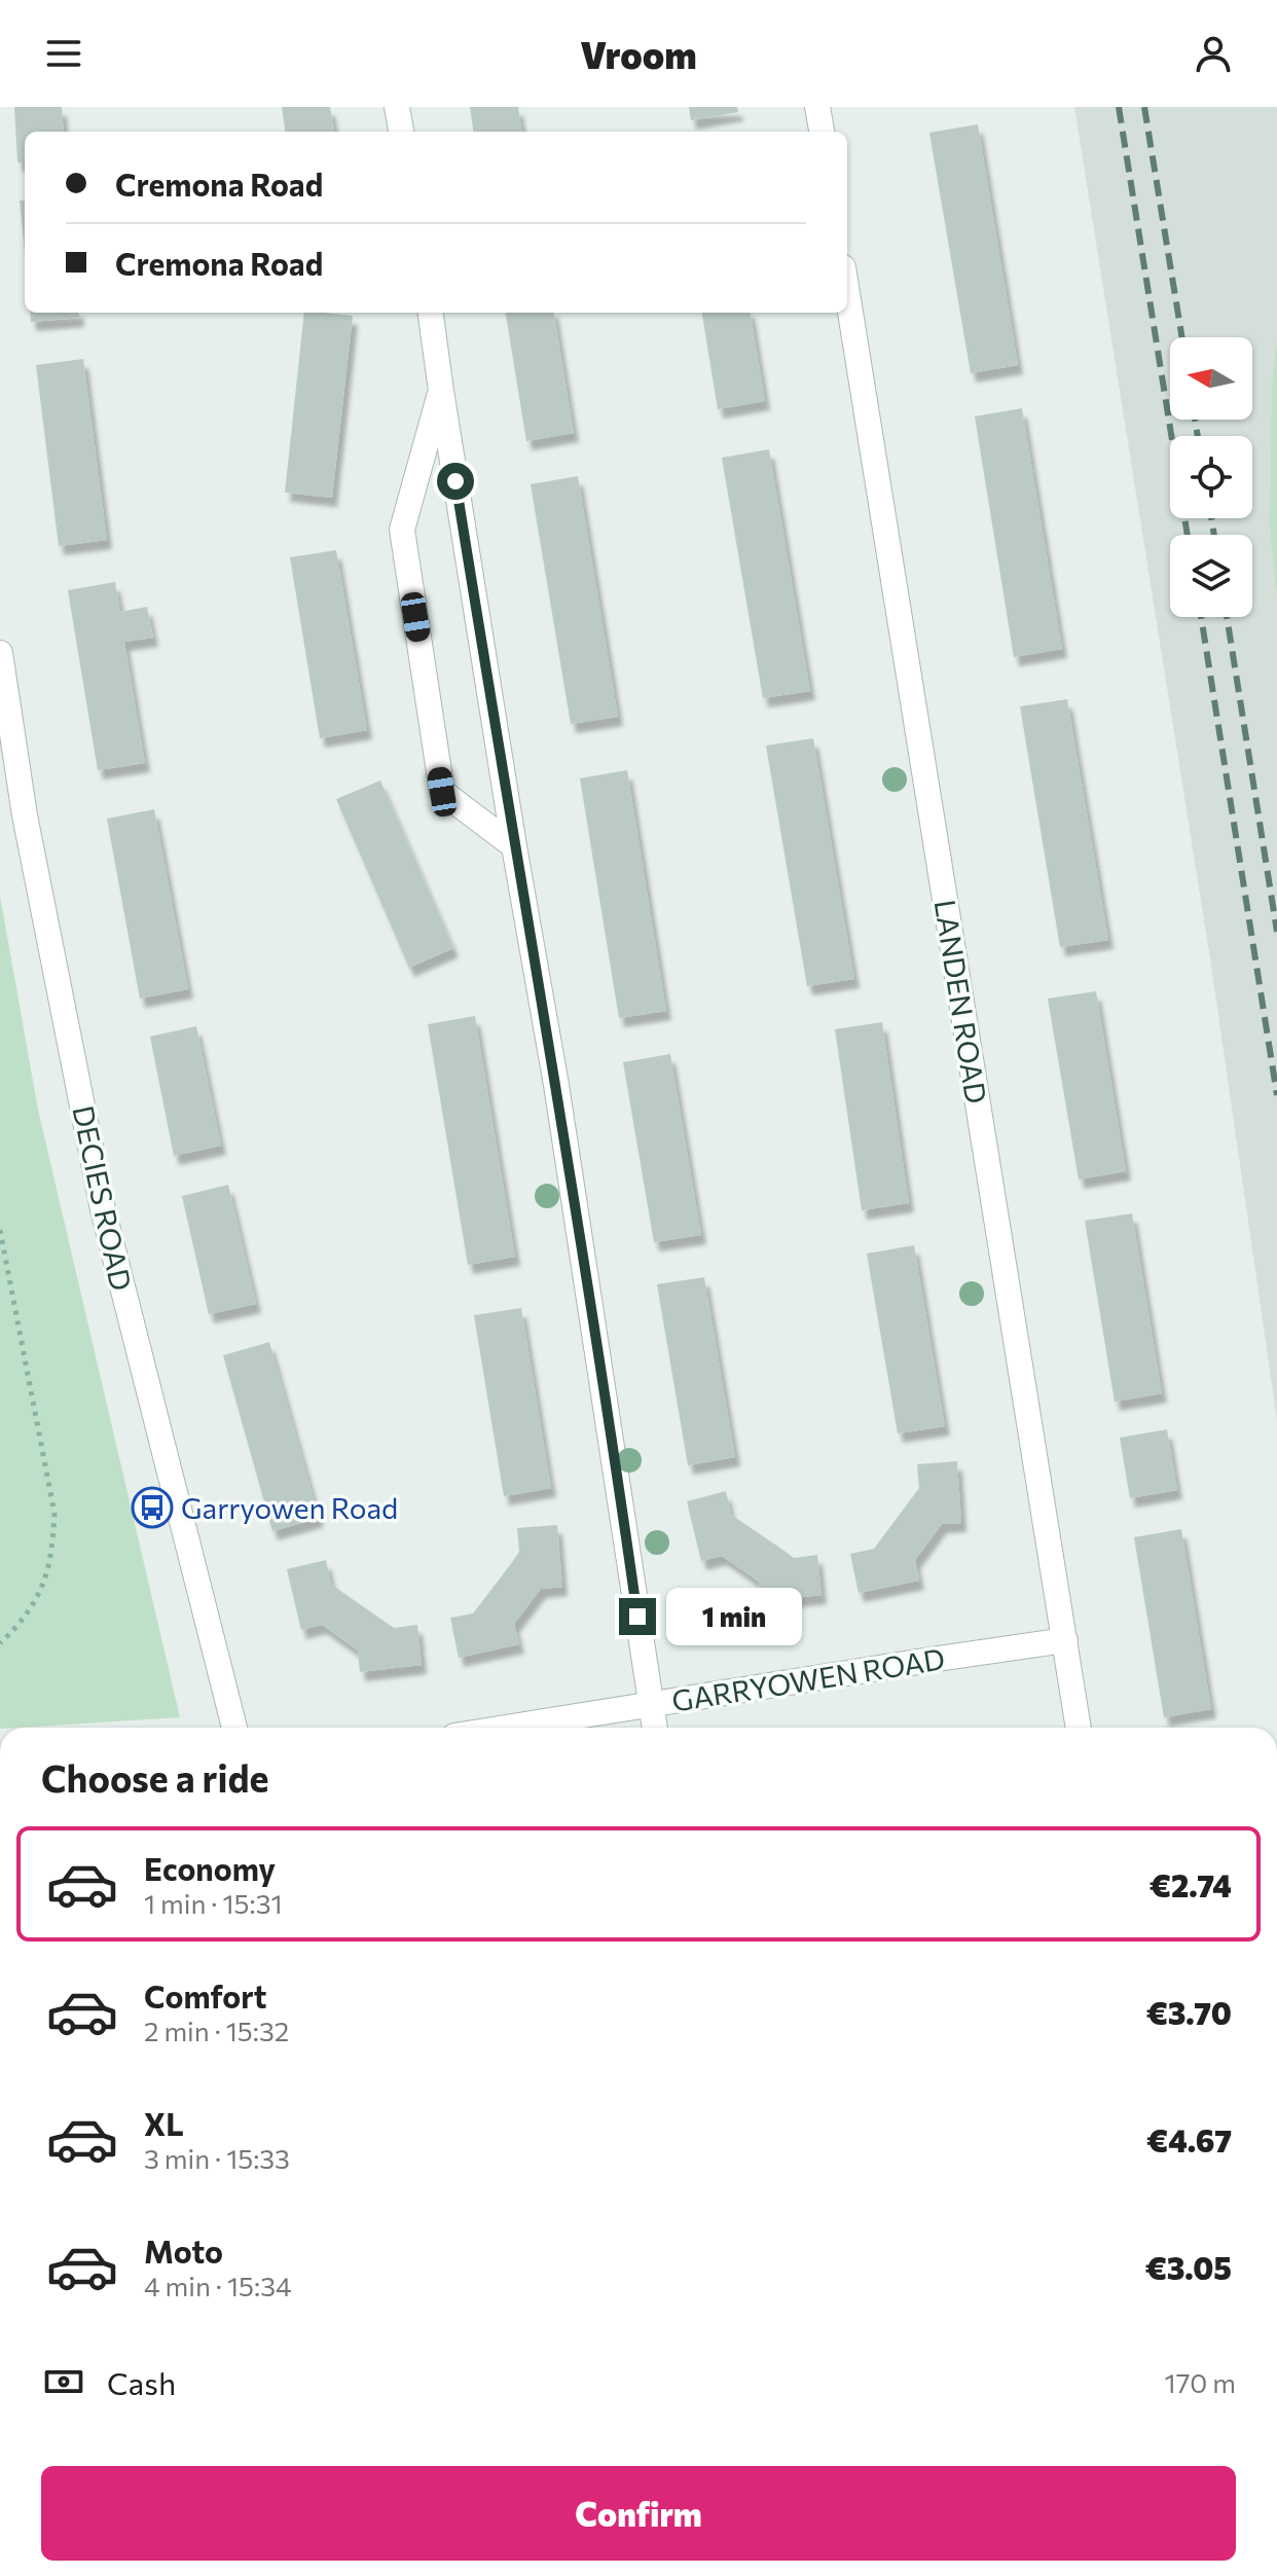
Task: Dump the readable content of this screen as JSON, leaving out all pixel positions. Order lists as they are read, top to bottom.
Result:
{
  "streets": {
    "street": ["LANDEN ROAD", "DECIES ROAD", "GARRYOWEN ROAD"]
  },
  "crossings": [
    ["LANDEN ROAD", "GARRYOWEN ROAD"]
  ],
  "places": {
    "bus stop": ["Garryowen Road"]
  },
  "north": "left",
  "page": {
    "header": "Vroom",
    "banner": ["Cremona Road", "Cremona Road"],
    "bubble": "1 min",
    "heading": "Choose a ride",
    "list": [
      {
        "name": "Economy",
        "note": "1 min · 15:31",
        "value": "€2.74"
      },
      {
        "name": "Comfort",
        "note": "2 min · 15:32",
        "value": "€3.70"
      },
      {
        "name": "XL",
        "note": "3 min · 15:33",
        "value": "€4.67"
      },
      {
        "name": "Moto",
        "note": "4 min · 15:34",
        "value": "€3.05"
      }
    ],
    "pay": ["Cash", "170 m"],
    "buttons": "Confirm"
  }
}
